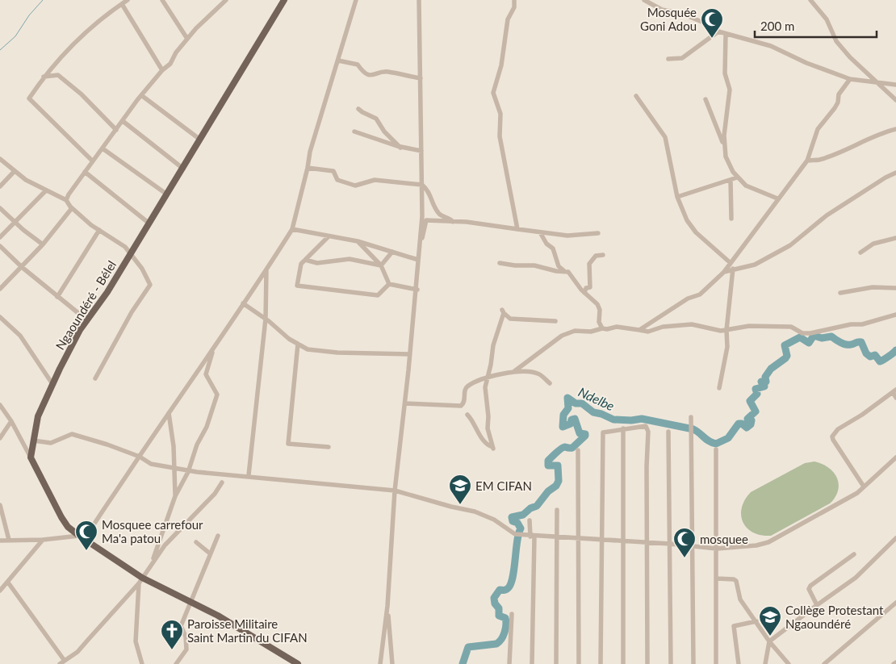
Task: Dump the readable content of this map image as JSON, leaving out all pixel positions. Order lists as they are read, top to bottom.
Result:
{
  "streets": {
    "main road": ["Ngaoundéré - Bélel"]
  },
  "water": ["Ndelbe"],
  "places": {
    "mosque": ["Mosquée Goni Adou", "Mosquee carrefour Ma'a patou", "mosquee"],
    "school or university": ["EM CIFAN", "Collège Protestant Ngaoundéré"],
    "church": ["Paroisse Militaire Saint Martin du CIFAN"]
  },
  "scale_bar": "200 m"
}
